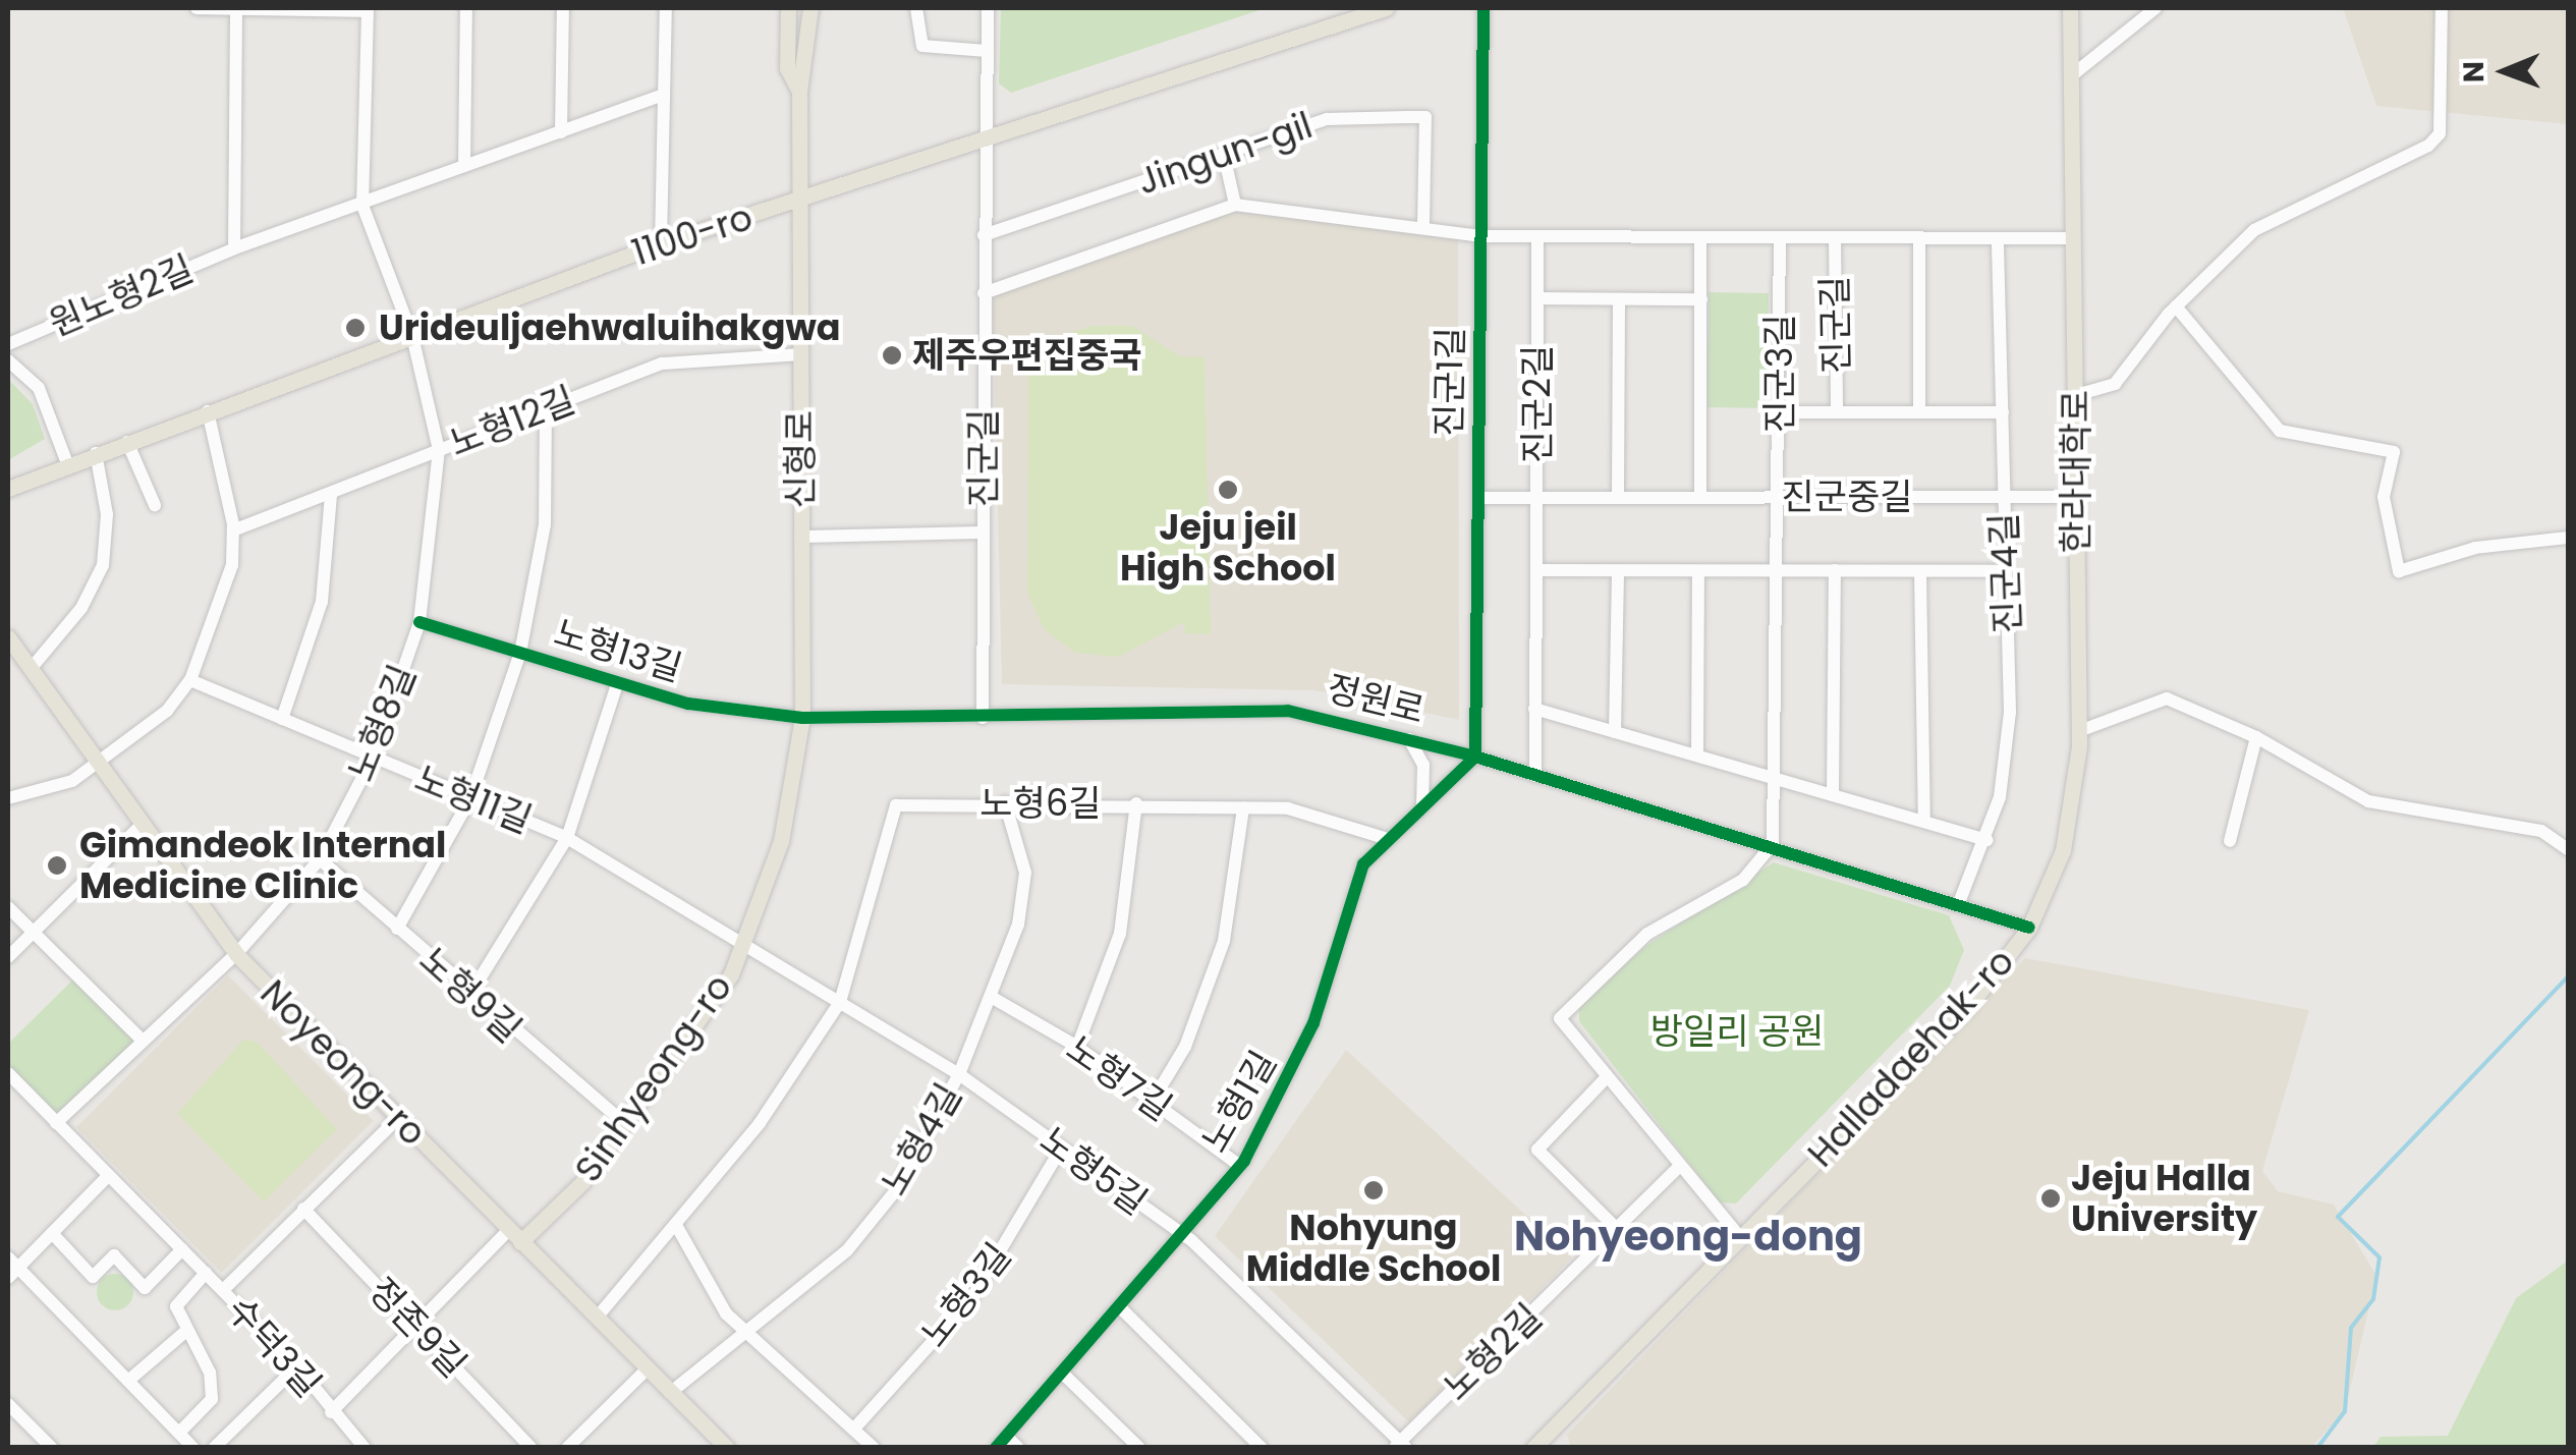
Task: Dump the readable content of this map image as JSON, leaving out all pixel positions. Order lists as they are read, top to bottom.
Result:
{
  "streets": {
    "main road": [
      "1100-ro",
      "신형로",
      "한라대학로",
      "Halladaehak-ro",
      "Noyeong-ro",
      "Sinhyeong-ro"
    ],
    "street": [
      "Jingun-gil",
      "원노형2길",
      "진군길",
      "진군3길",
      "진군1길",
      "진군2길",
      "노형12길",
      "진군중길",
      "진군4길",
      "노형13길",
      "정원로",
      "노형8길",
      "노형11길",
      "노형6길",
      "노형9길",
      "노형7길",
      "노형1길",
      "노형4길",
      "노형5길",
      "노형3길",
      "정존9길",
      "수덕3길",
      "노형2길"
    ]
  },
  "crossings": [
    ["Jingun-gil", "진군길"],
    ["Jingun-gil", "진군1길"],
    ["Jingun-gil", "진군2길"],
    ["1100-ro", "진군길"],
    ["1100-ro", "신형로"],
    ["1100-ro", "노형8길"],
    ["원노형2길", "노형8길"],
    ["진군길", "진군3길"],
    ["진군길", "진군2길"],
    ["진군길", "한라대학로"],
    ["진군길", "진군4길"],
    ["진군길", "정원로"],
    ["진군3길", "진군중길"],
    ["진군3길", "정원로"],
    ["진군1길", "진군중길"],
    ["진군1길", "정원로"],
    ["진군1길", "노형1길"],
    ["진군2길", "진군중길"],
    ["진군2길", "정원로"],
    ["노형12길", "신형로"],
    ["노형12길", "노형8길"],
    ["신형로", "노형13길"],
    ["신형로", "정원로"],
    ["신형로", "Sinhyeong-ro"],
    ["한라대학로", "진군중길"],
    ["한라대학로", "정원로"],
    ["한라대학로", "Halladaehak-ro"],
    ["진군중길", "진군4길"],
    ["진군4길", "정원로"],
    ["노형13길", "정원로"],
    ["노형13길", "노형8길"],
    ["노형13길", "Sinhyeong-ro"],
    ["정원로", "Halladaehak-ro"],
    ["정원로", "Sinhyeong-ro"],
    ["정원로", "노형1길"],
    ["노형8길", "노형11길"],
    ["노형8길", "노형9길"],
    ["노형8길", "Noyeong-ro"],
    ["노형8길", "수덕3길"],
    ["노형11길", "Sinhyeong-ro"],
    ["노형11길", "노형5길"],
    ["노형6길", "노형1길"],
    ["노형6길", "노형4길"],
    ["노형6길", "노형5길"],
    ["노형9길", "Sinhyeong-ro"],
    ["Noyeong-ro", "Sinhyeong-ro"],
    ["Noyeong-ro", "노형4길"],
    ["Sinhyeong-ro", "노형5길"],
    ["노형7길", "노형1길"],
    ["노형7길", "노형4길"],
    ["노형1길", "노형5길"],
    ["노형4길", "노형5길"],
    ["노형5길", "노형3길"],
    ["노형5길", "노형2길"]
  ],
  "districts": ["Nohyeong-dong"],
  "parks": ["방일리 공원"],
  "places": [
    "Urideuljaehwaluihakgwa",
    "제주우편집중국",
    "Jeju jeil High School",
    "Gimandeok Internal Medicine Clinic",
    "Nohyung Middle School",
    "Jeju Halla University"
  ],
  "north": "left"
}
